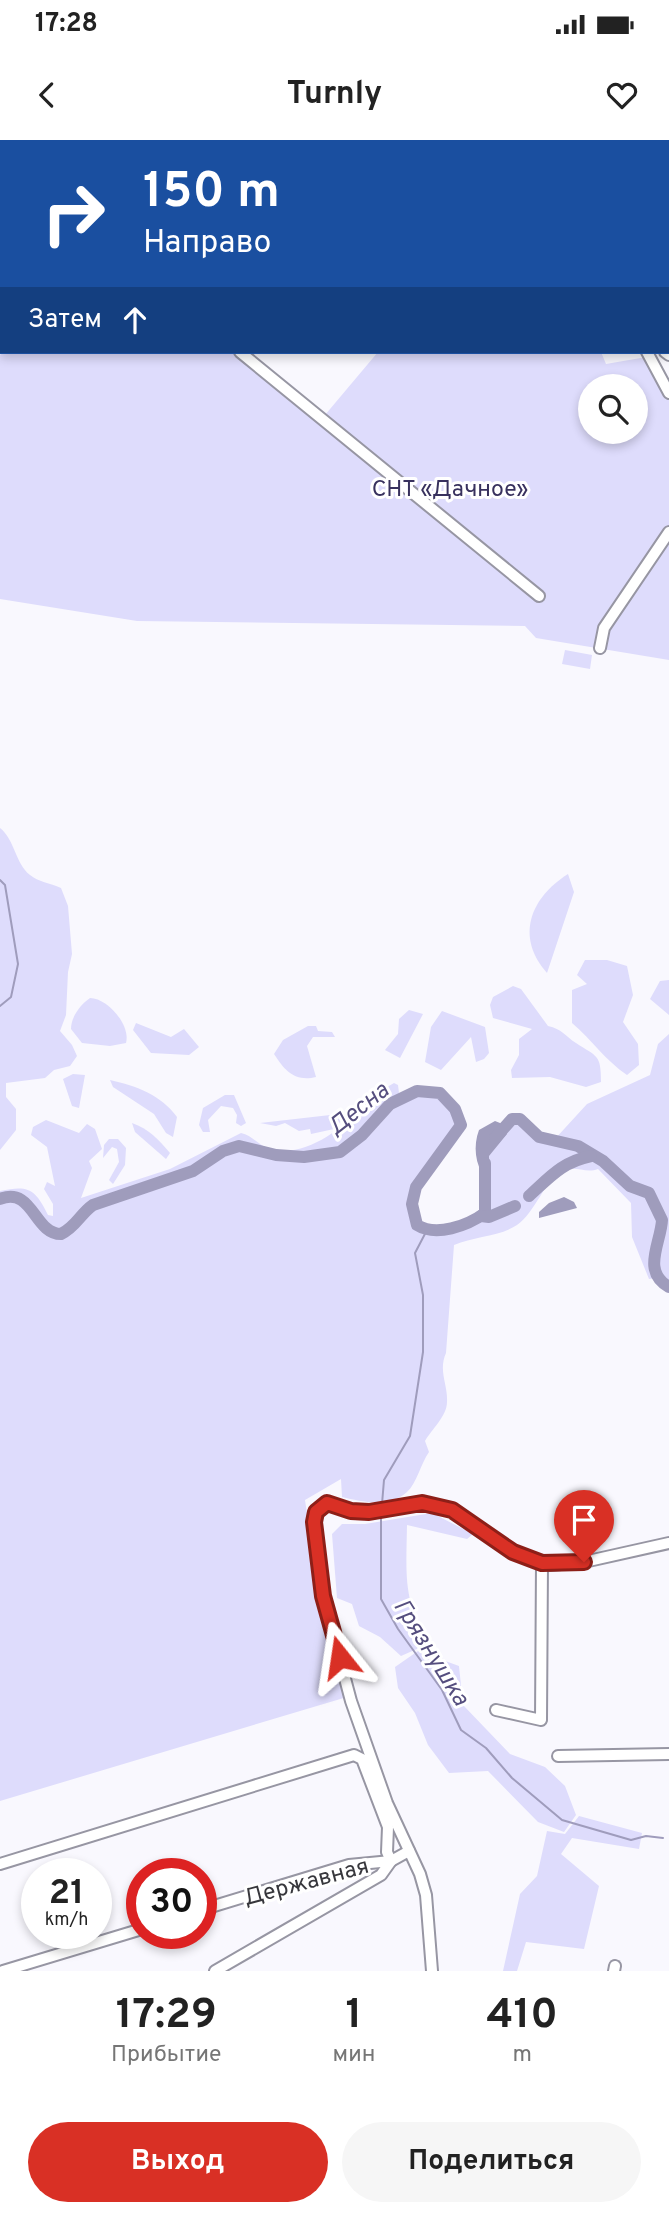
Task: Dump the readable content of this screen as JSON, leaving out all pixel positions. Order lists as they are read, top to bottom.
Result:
{
  "streets": {
    "street": ["Державная"]
  },
  "water": ["Десна", "Грязнушка"],
  "parks": ["СНТ «Дачное»"],
  "page": {
    "status": "17:28",
    "header": "Turnly",
    "turn": ["150 m", "Направо"],
    "then": "Затем",
    "speed": "21 km/h",
    "limit": "30",
    "eta": [
      "17:29",
      "Прибытие",
      "1",
      "мин",
      "410",
      "m"
    ],
    "buttons": ["Выход", "Поделиться"]
  }
}
